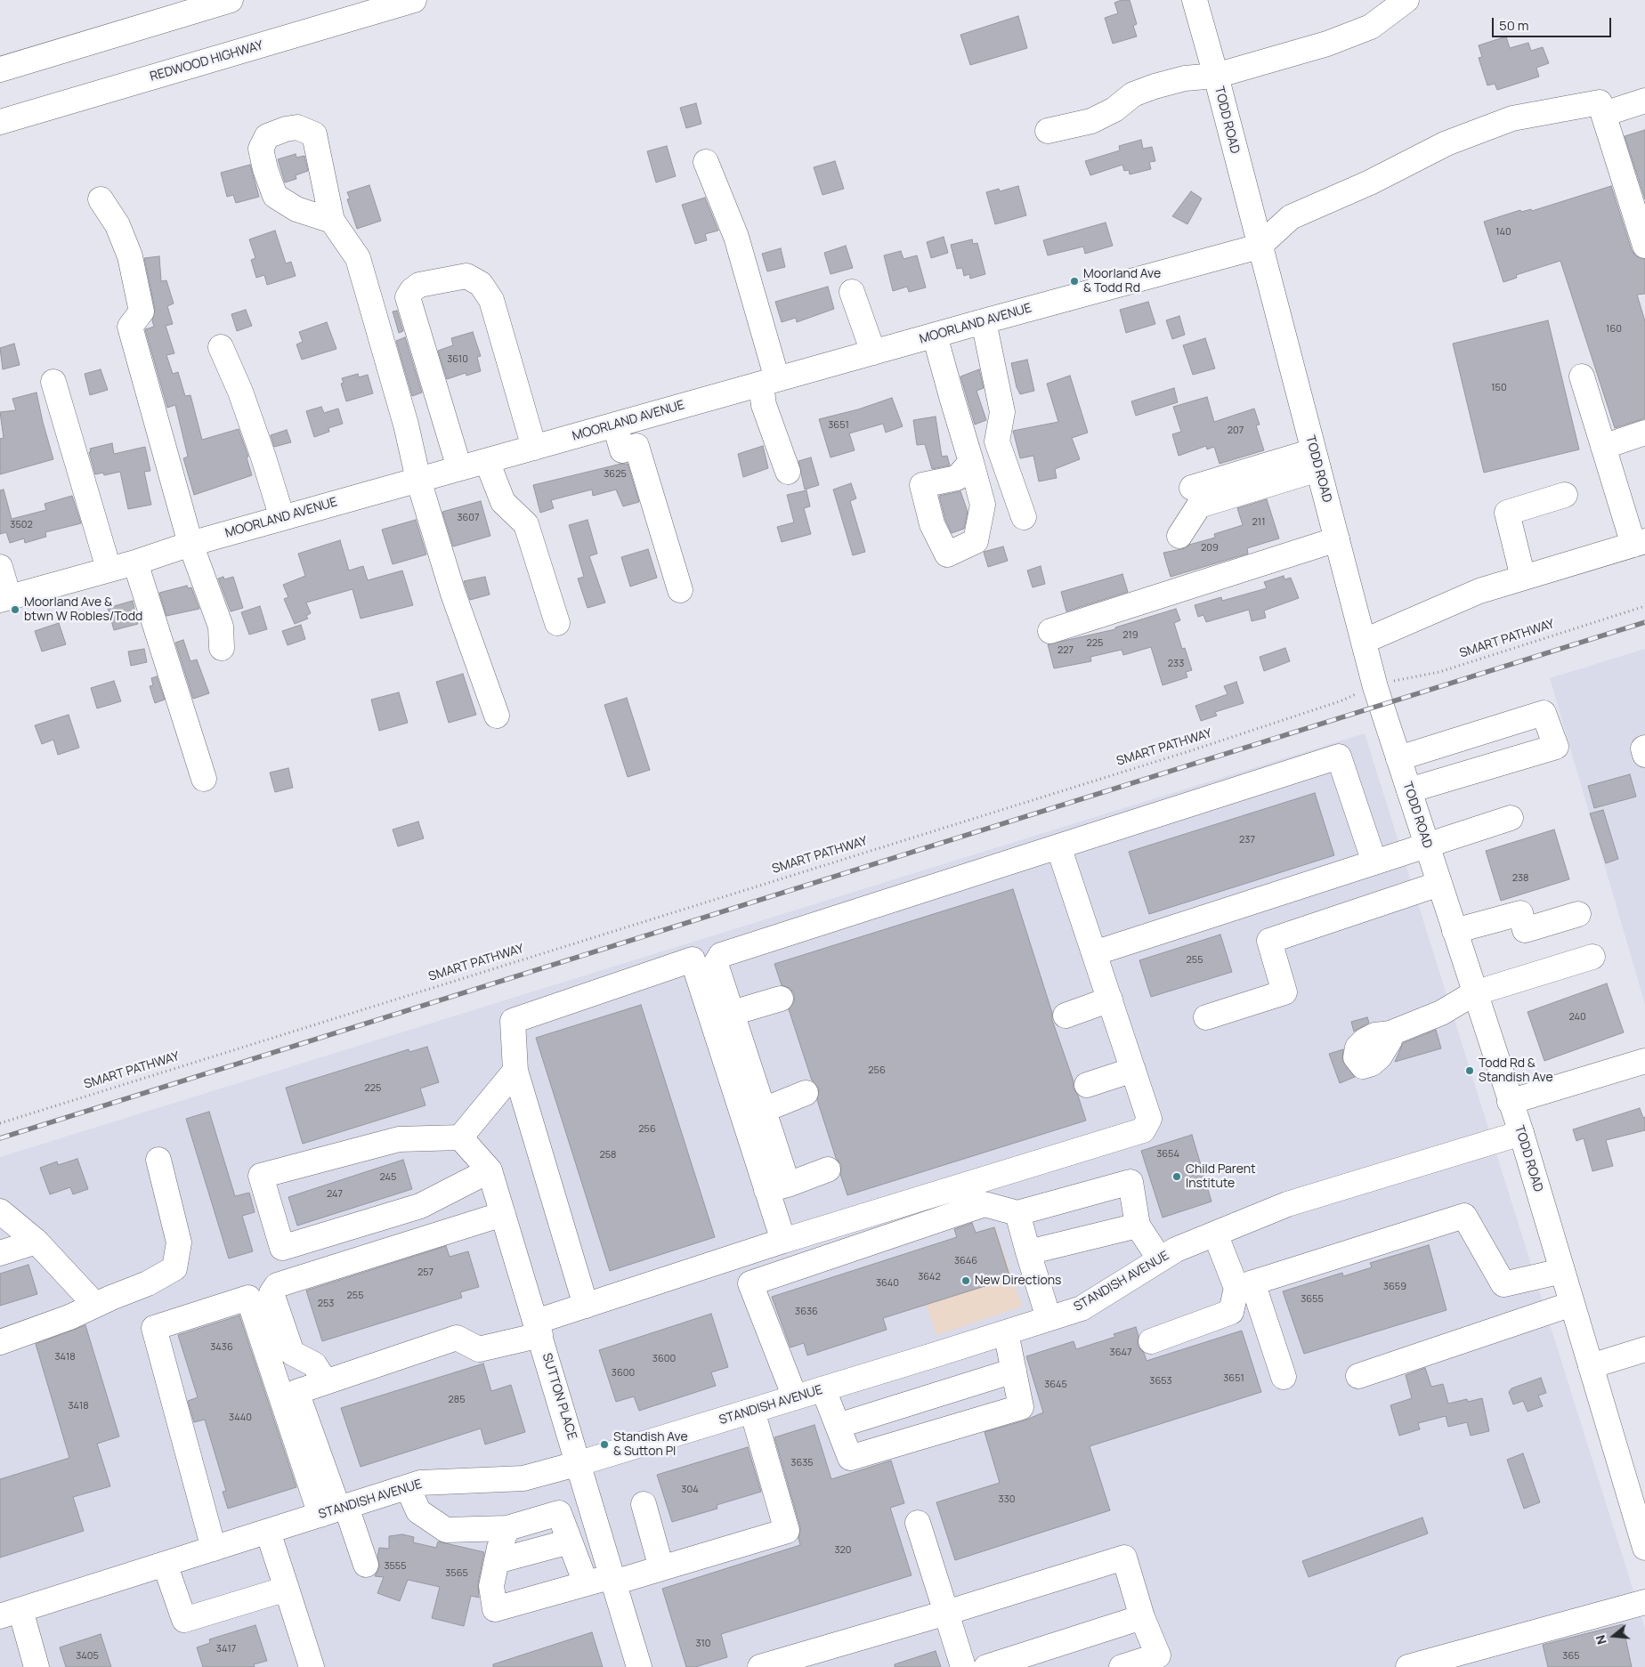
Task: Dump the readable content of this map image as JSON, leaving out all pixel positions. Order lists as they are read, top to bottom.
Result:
{
  "streets": {
    "main road": [
      "REDWOOD HIGHWAY",
      "TODD ROAD",
      "MOORLAND AVENUE",
      "STANDISH AVENUE",
      "SUTTON PLACE"
    ],
    "path": ["SMART PATHWAY"]
  },
  "crossings": [
    ["TODD ROAD", "MOORLAND AVENUE"],
    ["TODD ROAD", "SMART PATHWAY"],
    ["TODD ROAD", "STANDISH AVENUE"],
    ["STANDISH AVENUE", "SUTTON PLACE"]
  ],
  "places": [
    "Moorland Ave & Todd Rd",
    "Moorland Ave & btwn W Robles/Todd",
    "Todd Rd & Standish Ave",
    "Child Parent Institute",
    "New Directions",
    "Standish Ave & Sutton Pl"
  ],
  "house_numbers": [
    "140",
    "160",
    "3610",
    "150",
    "3651",
    "207",
    "3625",
    "3607",
    "211",
    "3502",
    "209",
    "219",
    "225",
    "227",
    "233",
    "237",
    "238",
    "255",
    "240",
    "256",
    "225",
    "256",
    "3654",
    "258",
    "245",
    "247",
    "3646",
    "257",
    "3642",
    "3640",
    "3659",
    "255",
    "3655",
    "253",
    "3636",
    "3436",
    "3647",
    "3418",
    "3600",
    "3600",
    "3651",
    "3653",
    "3645",
    "285",
    "3418",
    "3440",
    "3635",
    "304",
    "330",
    "320",
    "3555",
    "3565",
    "310",
    "3417",
    "3405",
    "365"
  ],
  "scale_bar": "50 m",
  "north": "left"
}
